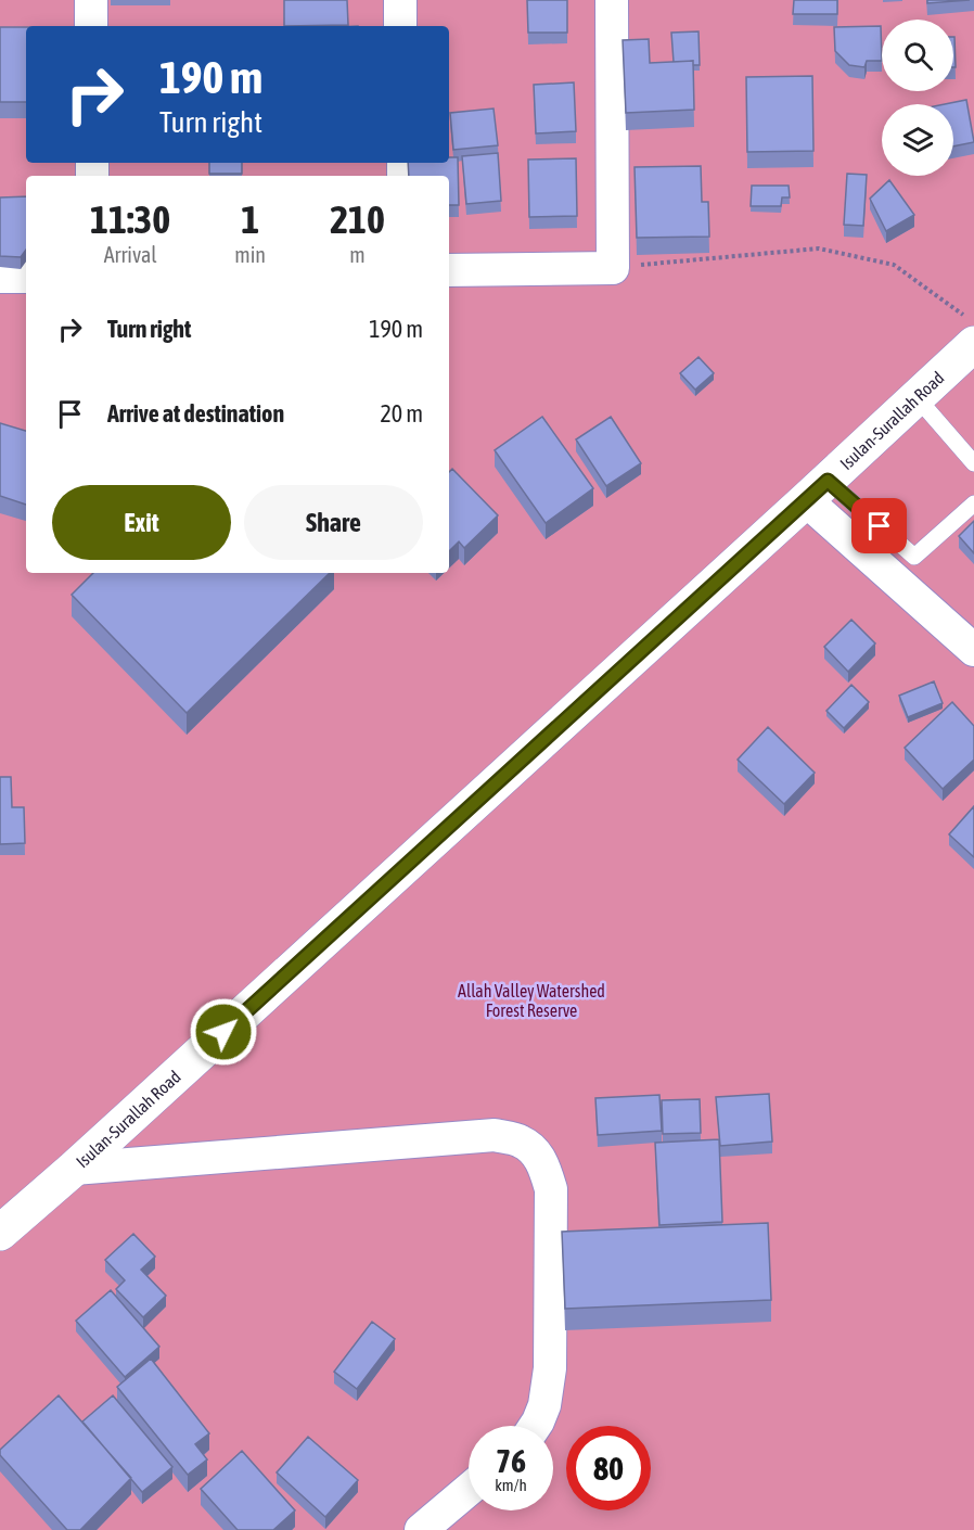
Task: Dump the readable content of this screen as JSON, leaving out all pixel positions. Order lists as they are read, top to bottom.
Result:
{
  "streets": {
    "highway": ["Isulan-Surallah Road"]
  },
  "parks": ["Allah Valley Watershed Forest Reserve"],
  "page": {
    "turn": ["190 m", "Turn right"],
    "eta": [
      "11:30",
      "Arrival",
      "1",
      "min",
      "210",
      "m"
    ],
    "list": [
      {
        "name": "Turn right",
        "value": "190 m"
      },
      {
        "name": "Arrive at destination",
        "value": "20 m"
      }
    ],
    "buttons": ["Exit", "Share"],
    "speed": "76 km/h",
    "limit": "80"
  }
}
